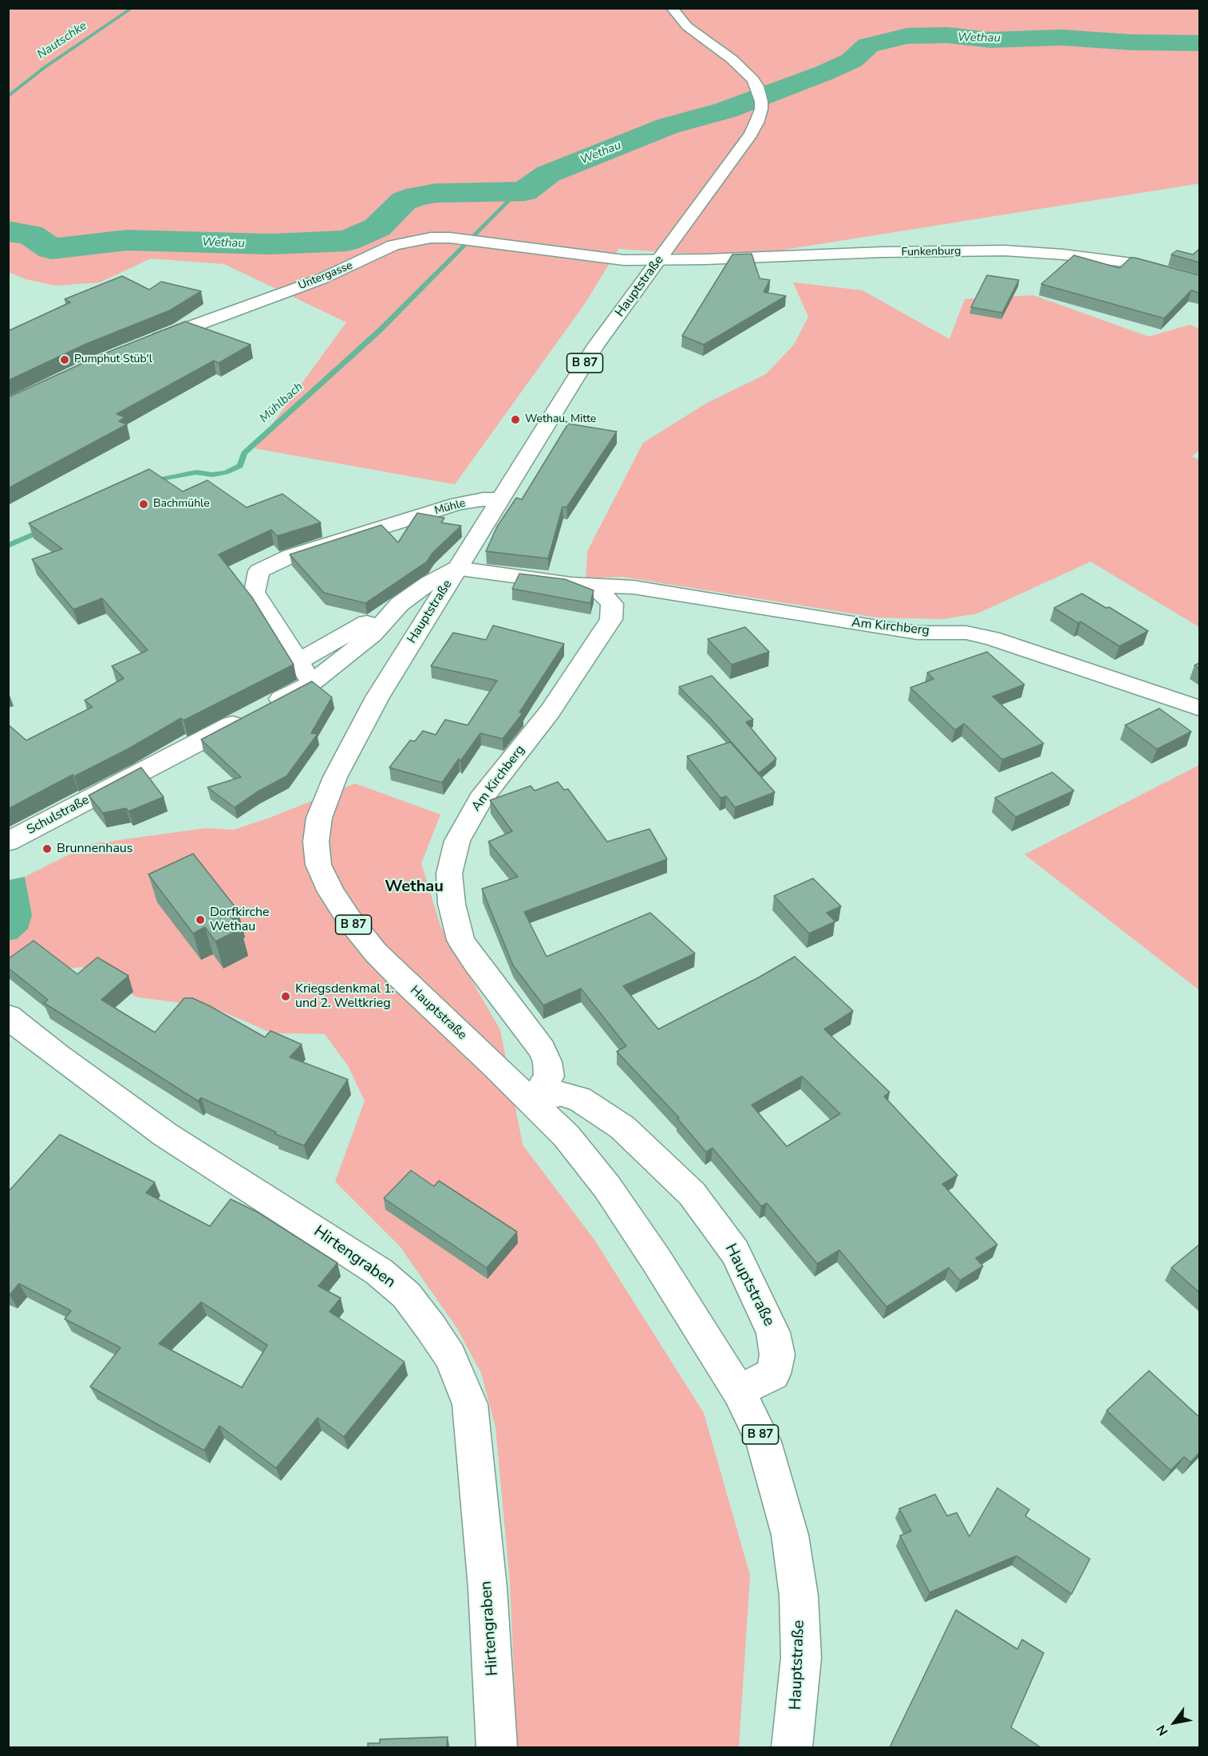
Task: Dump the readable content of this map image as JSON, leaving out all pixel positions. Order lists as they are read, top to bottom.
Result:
{
  "streets": {
    "street": [
      "Funkenburg",
      "Untergasse",
      "Hauptstraße",
      "B 87",
      "Mühle",
      "Am Kirchberg",
      "Schulstraße",
      "Hirtengraben"
    ]
  },
  "crossings": [
    ["Funkenburg", "Untergasse"],
    ["Funkenburg", "Hauptstraße"],
    ["Untergasse", "Hauptstraße"],
    ["Hauptstraße", "Mühle"],
    ["Hauptstraße", "Am Kirchberg"],
    ["Hauptstraße", "Schulstraße"],
    ["Am Kirchberg", "Schulstraße"]
  ],
  "districts": ["Wethau"],
  "water": ["Wethau", "Nautschke", "Mühlbach"],
  "places": [
    "Pumphut Stüb'l",
    "Wethau, Mitte",
    "Bachmühle",
    "Brunnenhaus",
    "Dorfkirche Wethau",
    "Kriegsdenkmal 1. und 2. Weltkrieg"
  ],
  "north": "bottom left"
}
